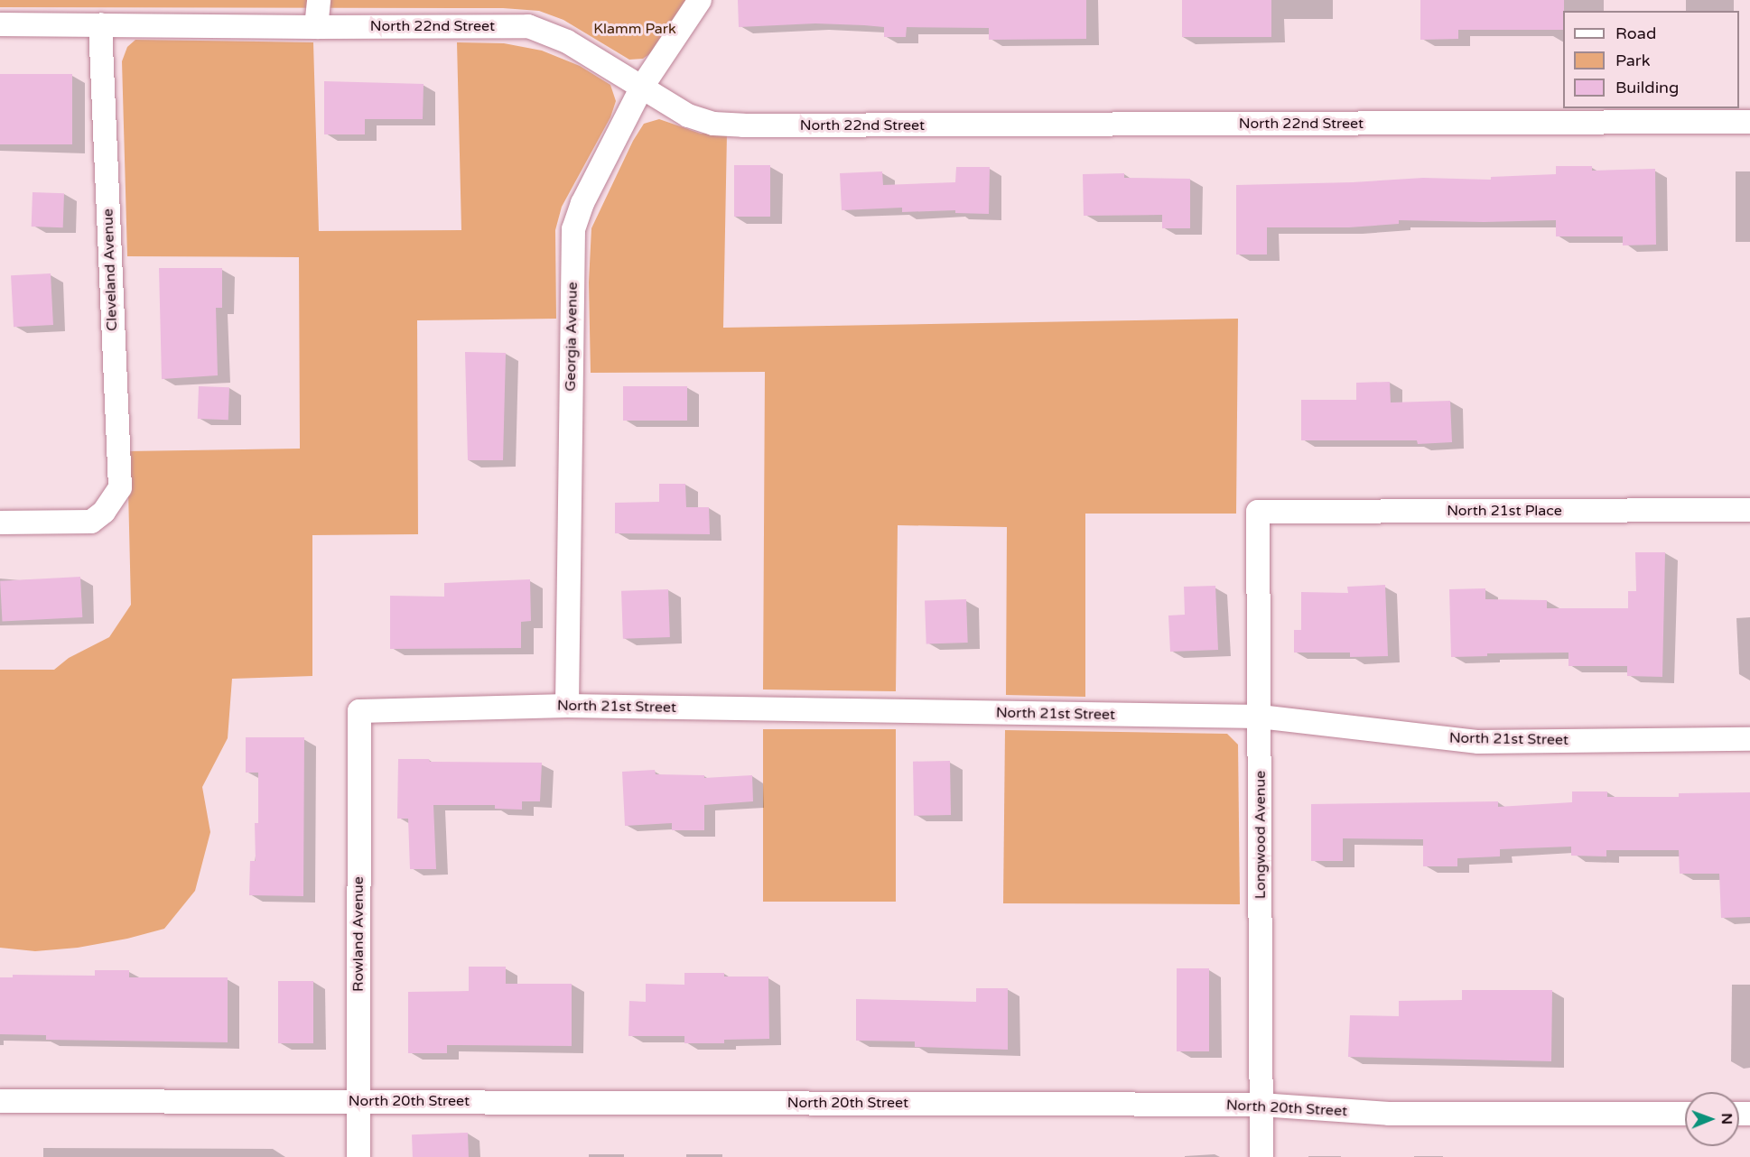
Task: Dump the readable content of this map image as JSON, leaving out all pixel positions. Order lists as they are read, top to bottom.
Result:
{
  "streets": {
    "street": [
      "North 22nd Street",
      "Cleveland Avenue",
      "Georgia Avenue",
      "North 21st Place",
      "North 21st Street",
      "Longwood Avenue",
      "Rowland Avenue",
      "North 20th Street"
    ]
  },
  "crossings": [
    ["North 22nd Street", "Cleveland Avenue"],
    ["North 22nd Street", "Georgia Avenue"],
    ["Georgia Avenue", "North 21st Street"],
    ["North 21st Place", "Longwood Avenue"],
    ["North 21st Street", "Longwood Avenue"],
    ["North 21st Street", "Rowland Avenue"],
    ["Longwood Avenue", "North 20th Street"],
    ["Rowland Avenue", "North 20th Street"]
  ],
  "parks": ["Klamm Park"],
  "legend": ["Road", "Park", "Building"],
  "north": "right"
}
